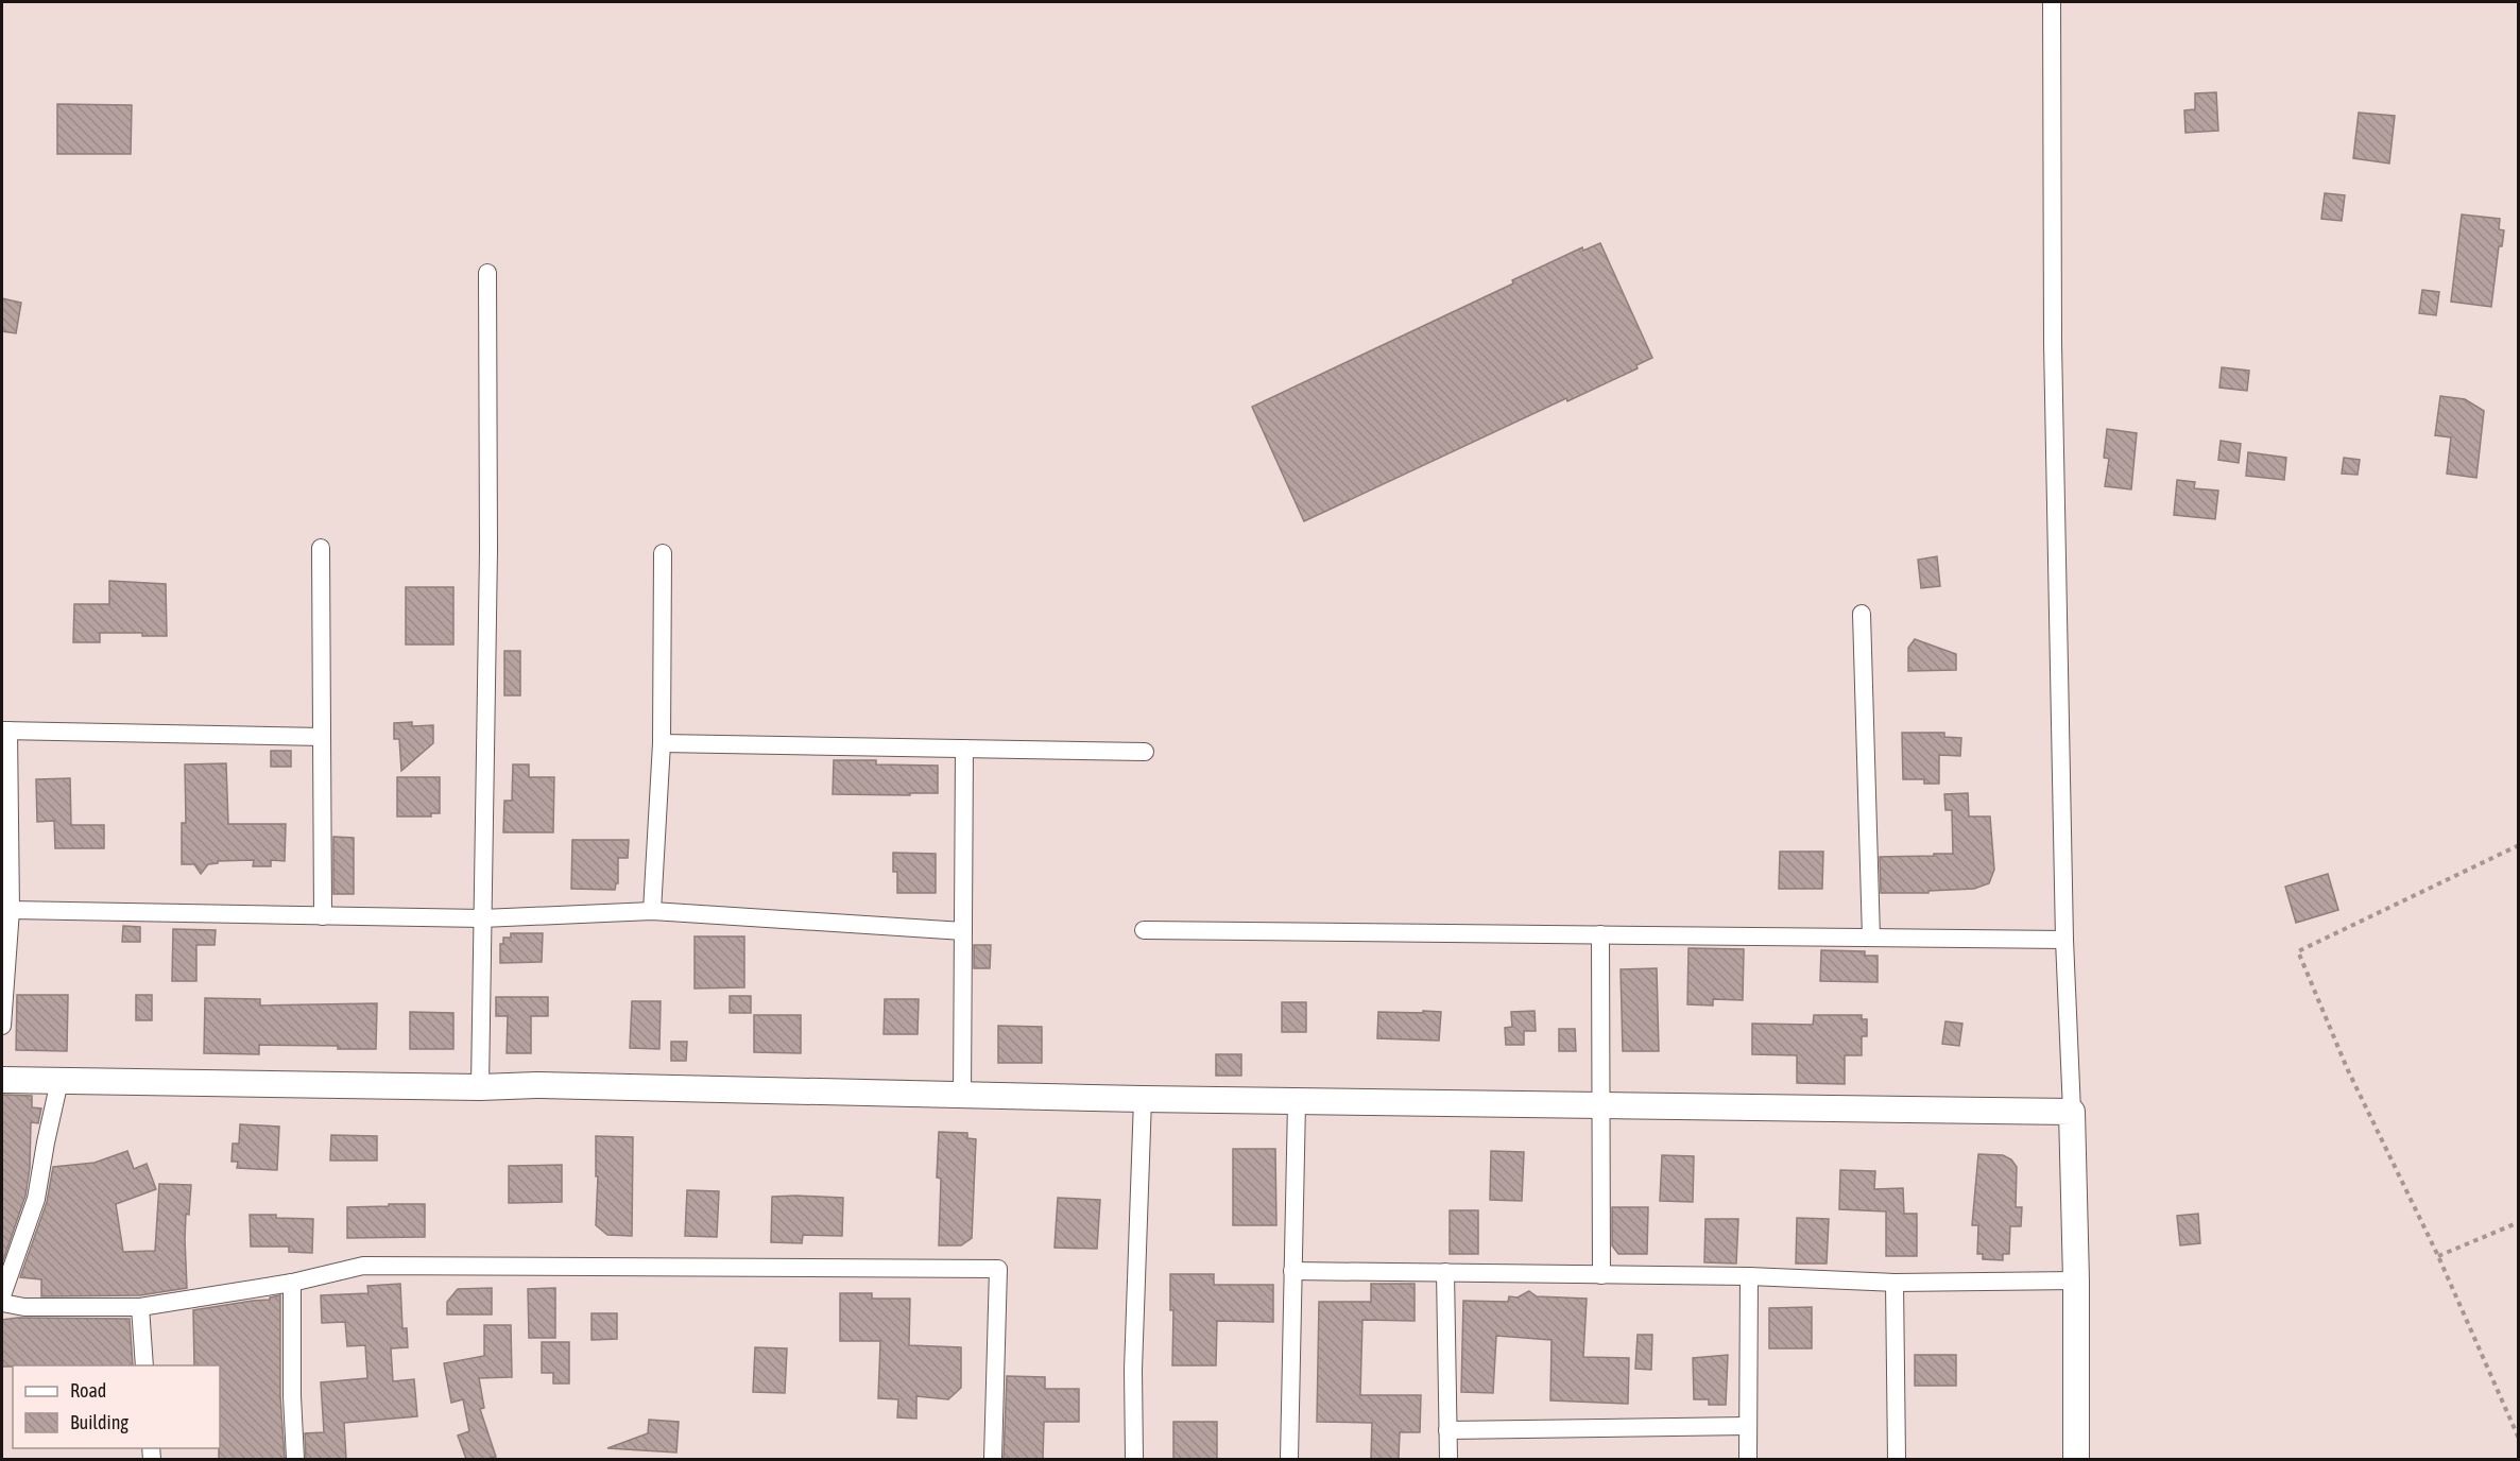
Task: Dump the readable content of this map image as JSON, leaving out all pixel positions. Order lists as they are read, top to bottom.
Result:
{
  "legend": ["Road", "Building"]
}
